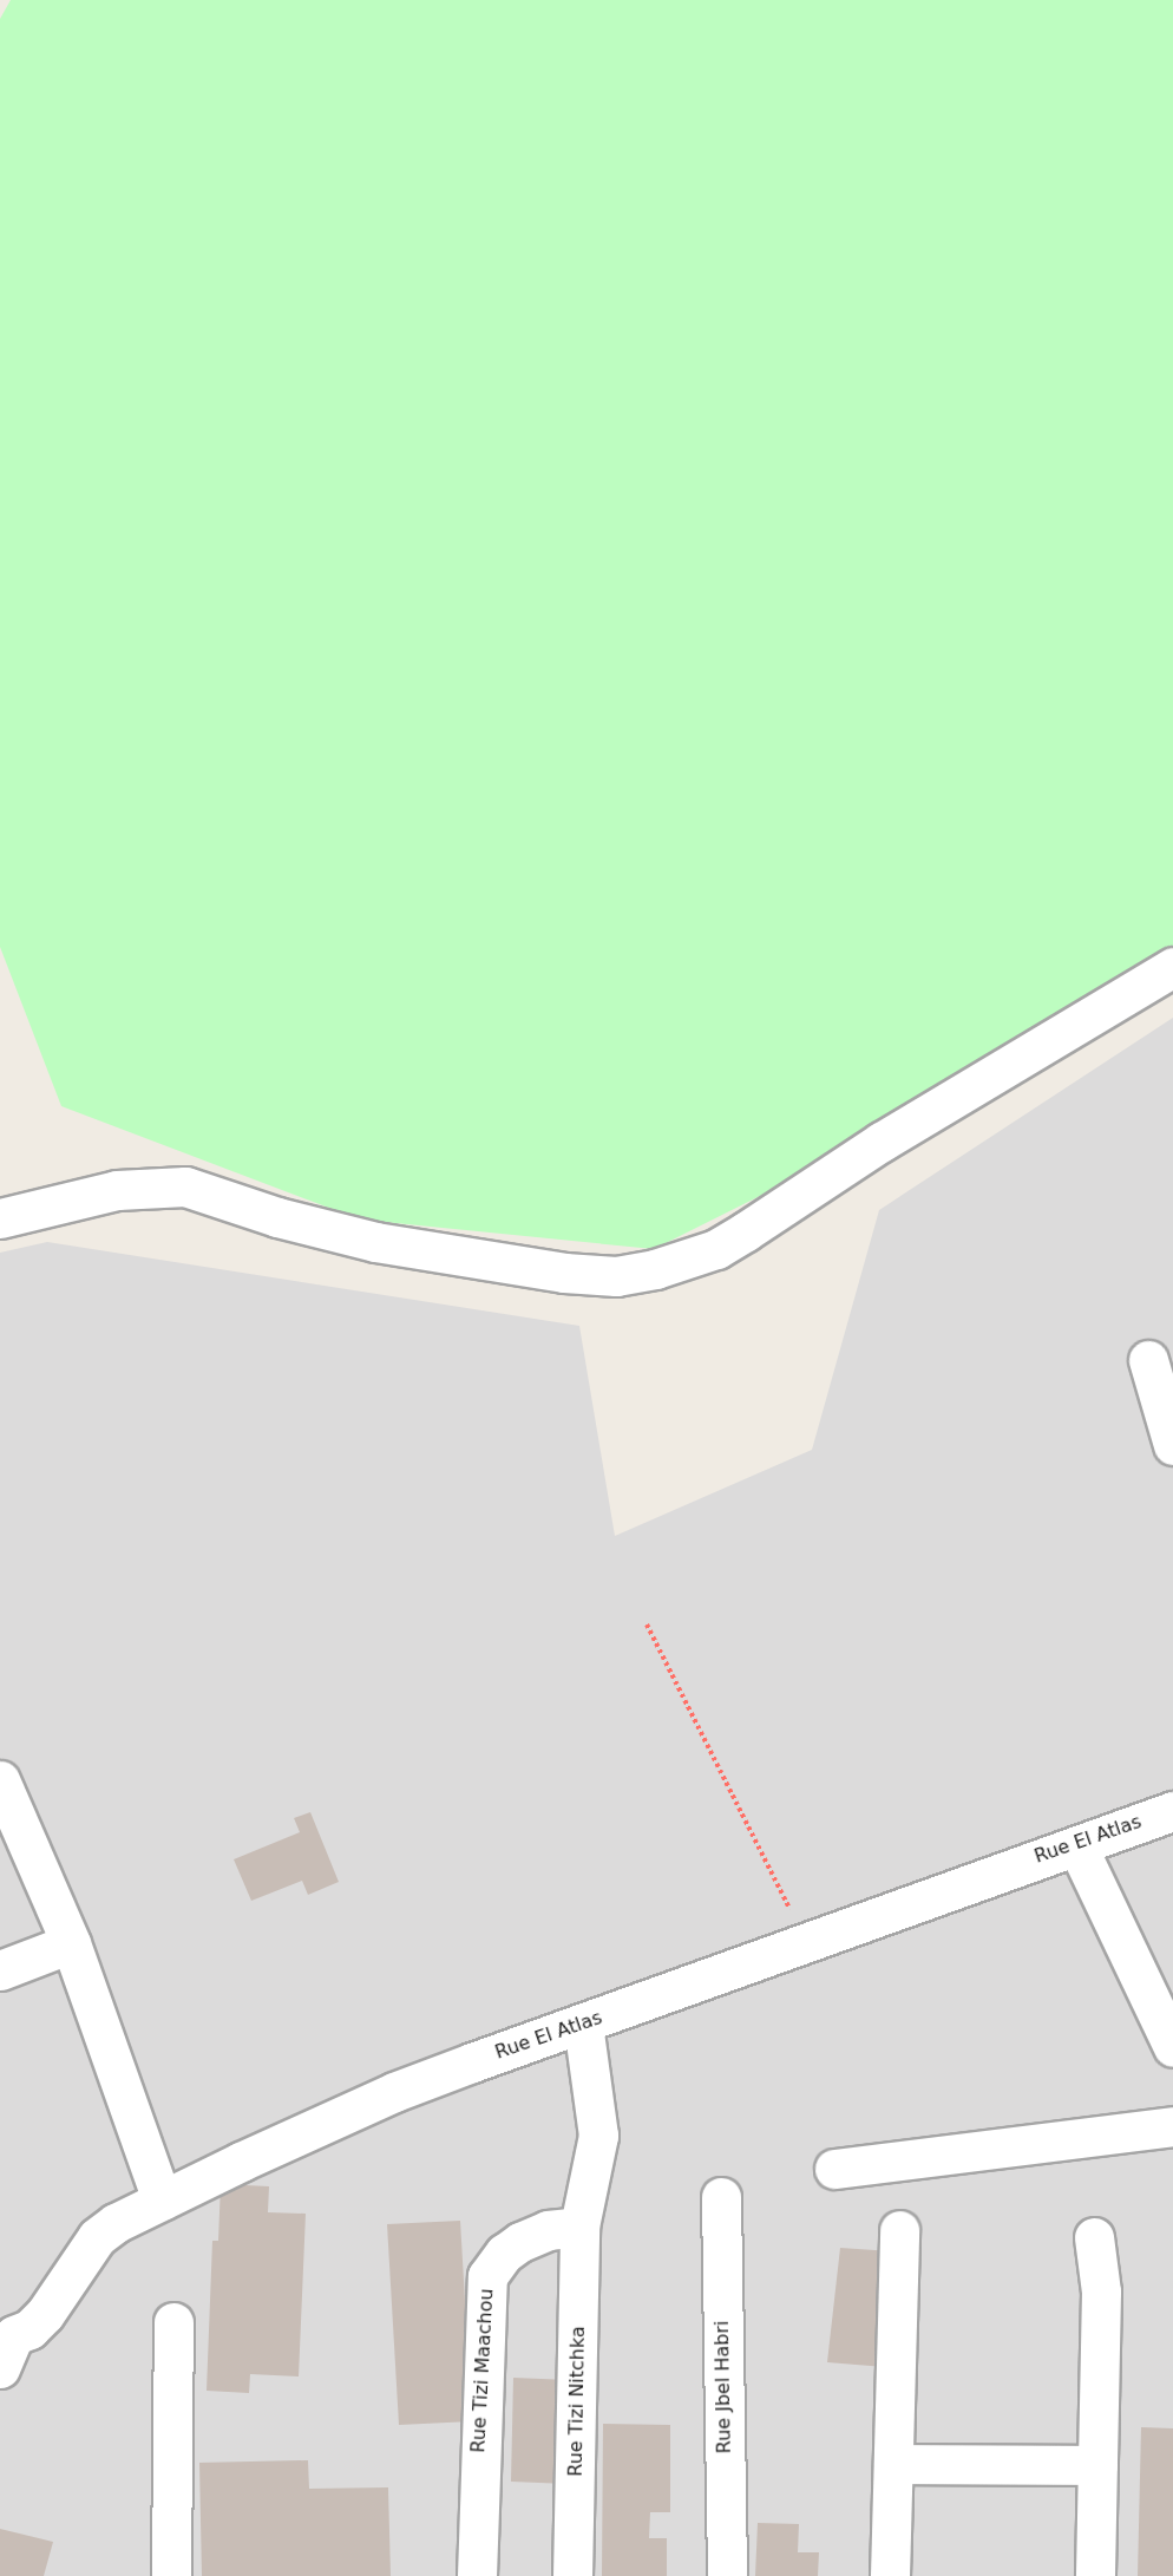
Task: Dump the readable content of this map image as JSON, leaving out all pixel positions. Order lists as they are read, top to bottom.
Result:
{
  "streets": {
    "street": [
      "Rue El Atlas",
      "Rue Tizi Maachou",
      "Rue Jbel Habri",
      "Rue Tizi Nitchka"
    ]
  },
  "crossings": [
    ["Rue El Atlas", "Rue Tizi Nitchka"],
    ["Rue Tizi Maachou", "Rue Tizi Nitchka"]
  ]
}
